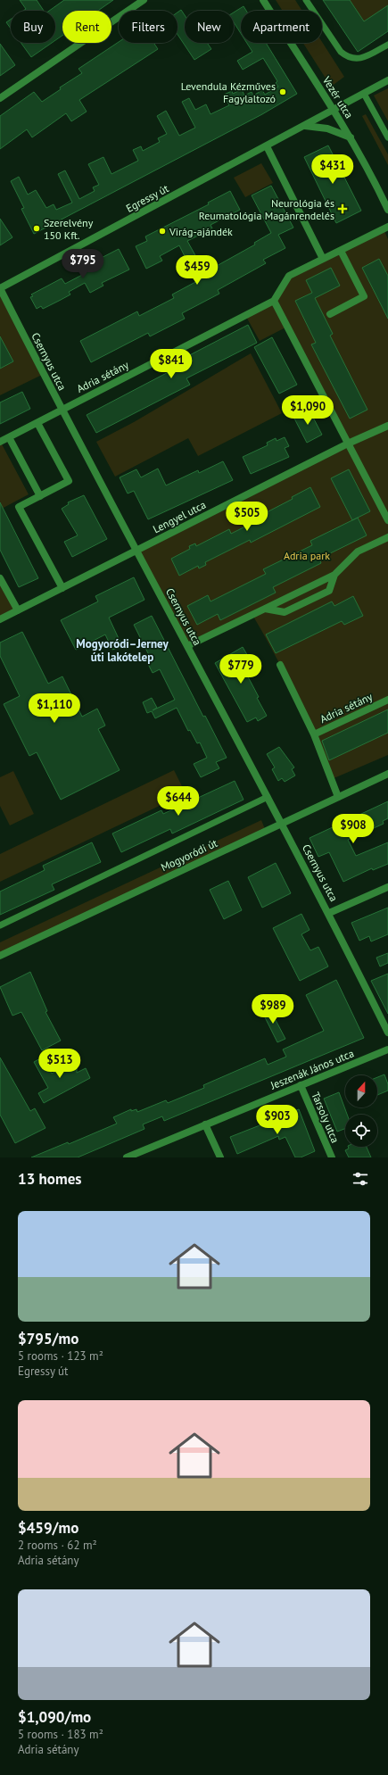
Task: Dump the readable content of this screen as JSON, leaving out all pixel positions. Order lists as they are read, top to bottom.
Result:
{
  "streets": {
    "street": [
      "Vezér utca",
      "Egressy út",
      "Csernyus utca",
      "Adria sétány",
      "Lengyel utca",
      "Mogyoródi út",
      "Jeszenák János utca",
      "Tarsoly utca"
    ]
  },
  "crossings": [
    ["Vezér utca", "Egressy út"],
    ["Egressy út", "Csernyus utca"],
    ["Csernyus utca", "Adria sétány"],
    ["Csernyus utca", "Lengyel utca"],
    ["Csernyus utca", "Mogyoródi út"],
    ["Adria sétány", "Mogyoródi út"],
    ["Jeszenák János utca", "Tarsoly utca"]
  ],
  "districts": ["Mogyoródi–Jerney úti lakótelep"],
  "parks": ["Adria park"],
  "places": {
    "other": ["Levendula Kézműves Fagylaltozó", "Szerelvény 150 Kft.", "Virág-ajándék"],
    "health": ["Neurológia és Reumatológia Magánrendelés"]
  },
  "north": "top",
  "page": {
    "chip": [
      "Buy",
      "Rent",
      "Filters",
      "New",
      "Apartment"
    ],
    "price": [
      "$431",
      "$795",
      "$459",
      "$841",
      "$1,090",
      "$505",
      "$779",
      "$1,110",
      "$644",
      "$908",
      "$989",
      "$513",
      "$903"
    ],
    "heading": "13 homes",
    "list": [
      {
        "name": "$795/mo",
        "note": "5 rooms · 123 m² · Egressy út"
      },
      {
        "name": "$459/mo",
        "note": "2 rooms · 62 m² · Adria sétány"
      },
      {
        "name": "$1,090/mo",
        "note": "5 rooms · 183 m² · Adria sétány"
      }
    ]
  }
}
